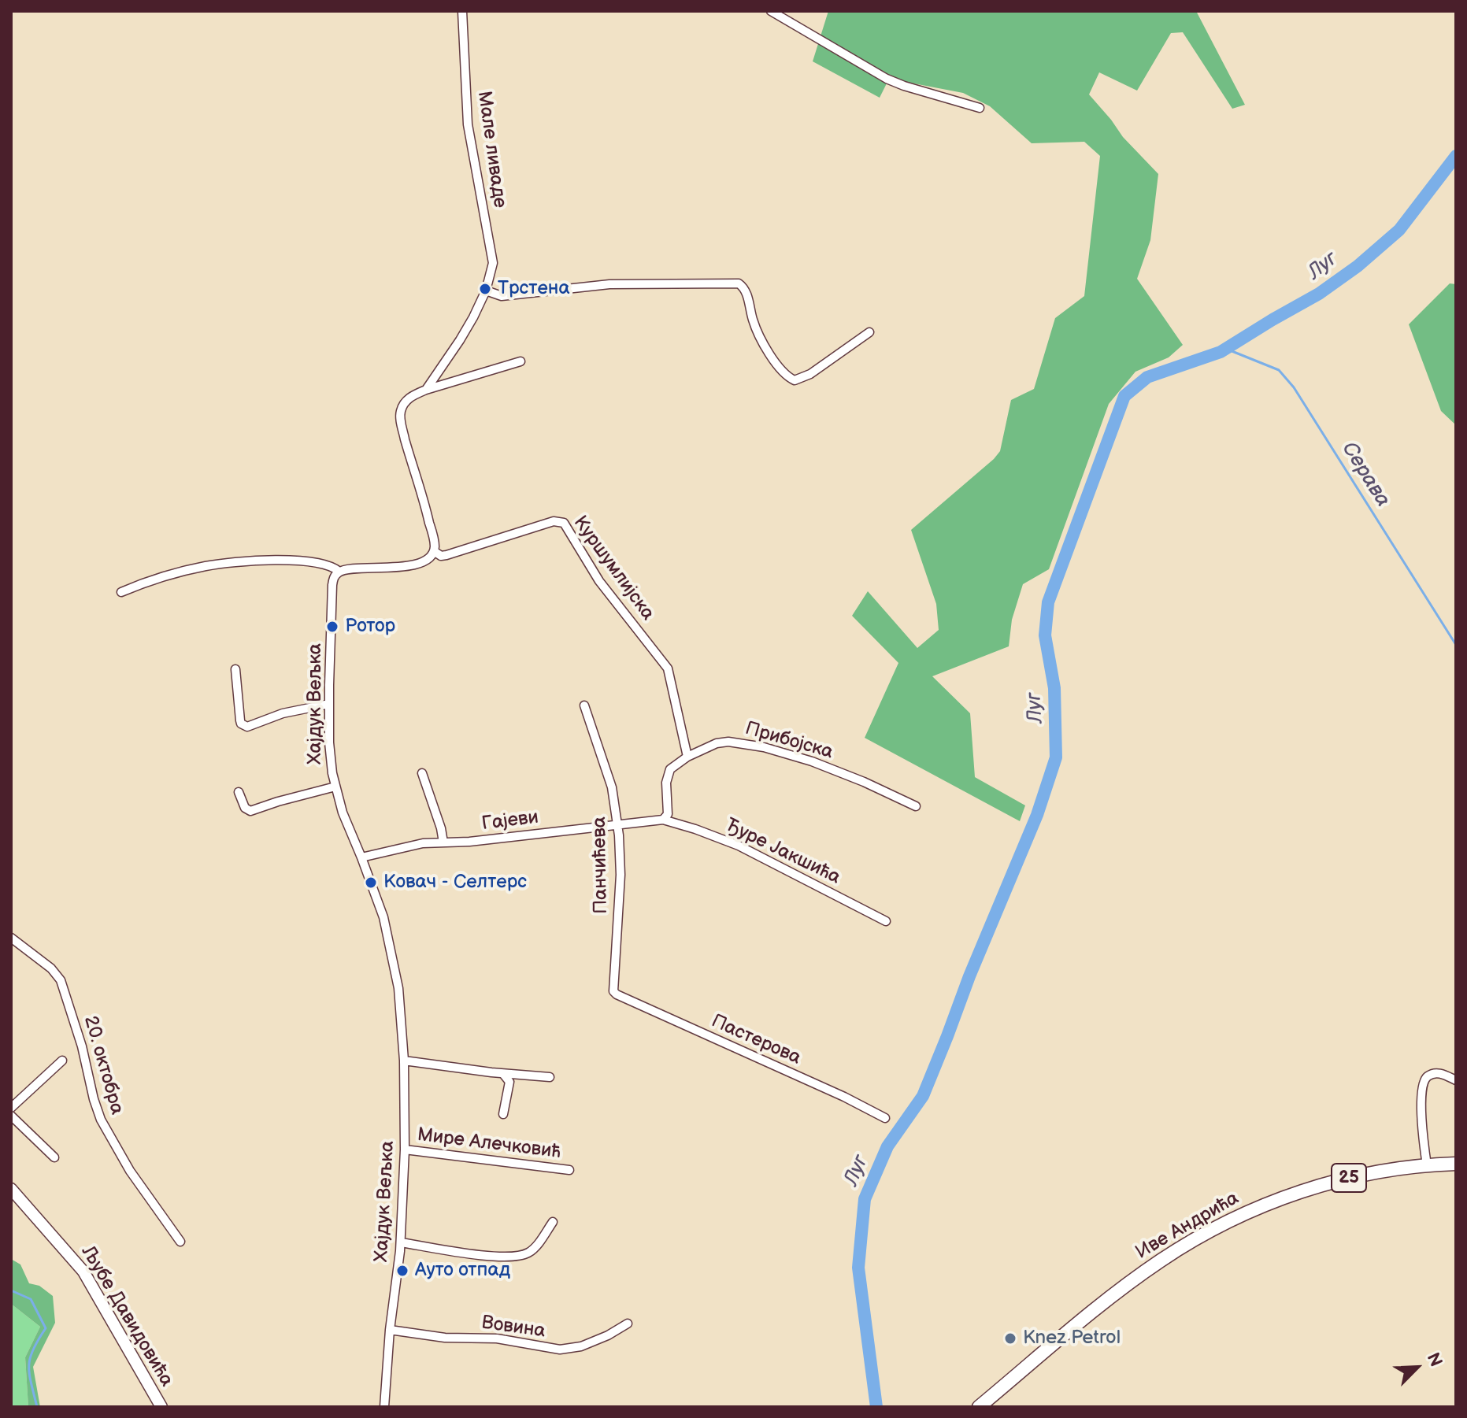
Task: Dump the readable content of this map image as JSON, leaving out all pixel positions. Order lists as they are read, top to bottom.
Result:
{
  "streets": {
    "main road": ["25", "Иве Андрића", "Љубе Давидовића"],
    "street": [
      "Мале ливаде",
      "Куршумлијска",
      "Хајдук Вељка",
      "Прибојска",
      "Гајеви",
      "Ђуре Јакшића",
      "Панчићева",
      "Пастерова",
      "20. октобра",
      "Мире Алечковић",
      "Вовина"
    ]
  },
  "crossings": [
    ["Куршумлијска", "Прибојска"],
    ["Хајдук Вељка", "Гајеви"],
    ["Хајдук Вељка", "Мире Алечковић"],
    ["Хајдук Вељка", "Вовина"],
    ["Прибојска", "Гајеви"],
    ["Прибојска", "Ђуре Јакшића"],
    ["Гајеви", "Ђуре Јакшића"],
    ["Гајеви", "Панчићева"],
    ["Панчићева", "Пастерова"]
  ],
  "water": ["Луг", "Серава"],
  "places": [
    "Трстена",
    "Ротор",
    "Ковач - Селтерс",
    "Ауто отпад",
    "Knez Petrol"
  ],
  "north": "top right"
}
